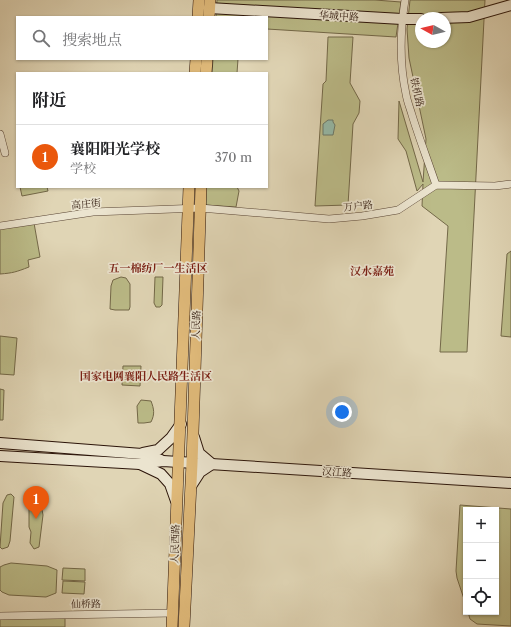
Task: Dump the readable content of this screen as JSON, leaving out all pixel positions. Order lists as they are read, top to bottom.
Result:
{
  "streets": {
    "main road": [
      "华城中路",
      "人民路",
      "汉江路",
      "人民西路"
    ],
    "street": [
      "铁机路",
      "高庄街",
      "万户路",
      "仙桥路"
    ]
  },
  "crossings": [
    ["华城中路", "铁机路"],
    ["铁机路", "万户路"],
    ["高庄街", "万户路"],
    ["高庄街", "人民路"],
    ["万户路", "人民路"],
    ["人民路", "汉江路"],
    ["人民路", "人民西路"],
    ["汉江路", "人民西路"],
    ["人民西路", "仙桥路"]
  ],
  "districts": ["五一棉纺厂一生活区", "汉水嘉苑", "国家电网襄阳人民路生活区"],
  "north": "left",
  "page": {
    "search": "搜索地点",
    "heading": "附近",
    "list": [
      {
        "mark": "1",
        "name": "襄阳阳光学校",
        "note": "学校",
        "value": "370 m"
      }
    ],
    "pins": "1",
    "map_buttons": ["+", "−"]
  }
}
